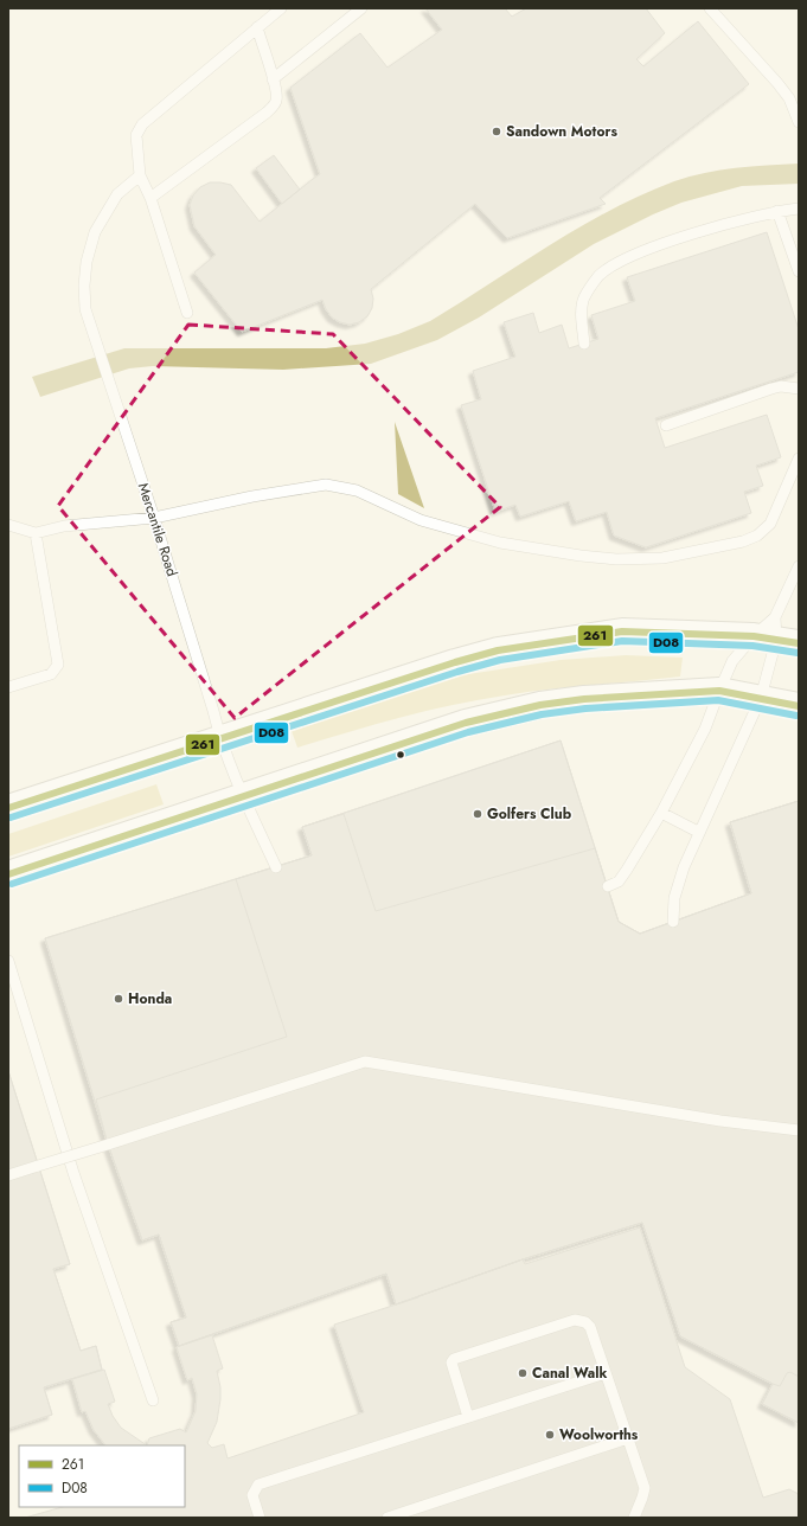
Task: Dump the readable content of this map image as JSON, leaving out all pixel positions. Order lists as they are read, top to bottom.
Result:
{
  "streets": {
    "lane": ["Mercantile Road"]
  },
  "places": [
    "Sandown Motors",
    "Golfers Club",
    "Honda",
    "Canal Walk",
    "Woolworths"
  ],
  "lines": ["transit line 261", "transit line D08"],
  "legend": ["261", "D08"]
}
